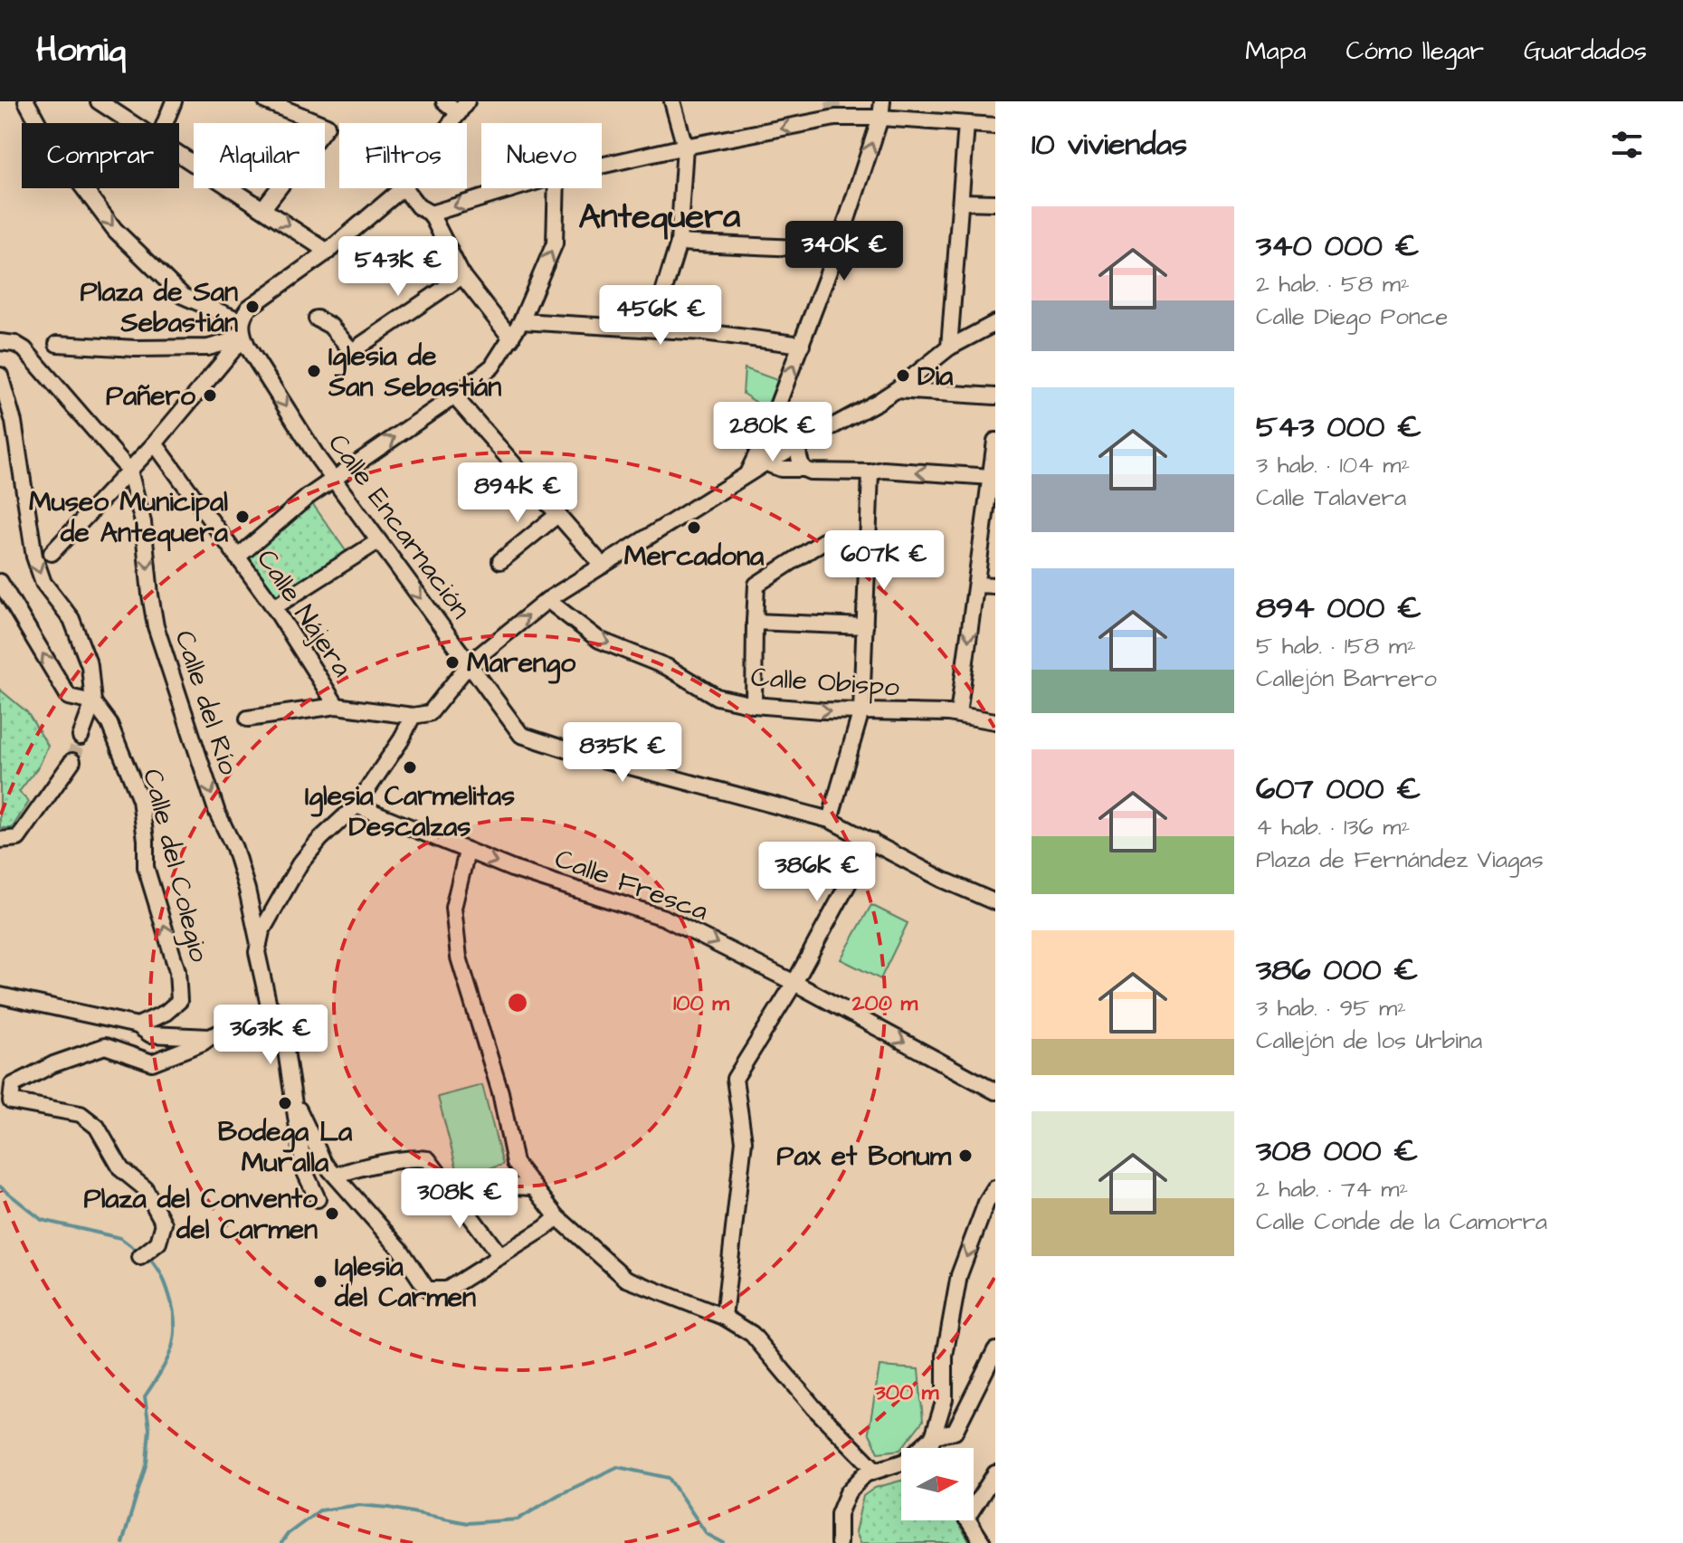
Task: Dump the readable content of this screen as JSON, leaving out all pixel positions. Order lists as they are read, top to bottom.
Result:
{
  "streets": {
    "street": [
      "Calle Encarnación",
      "Calle Nájera",
      "Calle Obispo",
      "Calle del Río",
      "Calle del Colegio",
      "Calle Fresca"
    ]
  },
  "one_way": ["Calle del Colegio", "Calle Fresca"],
  "districts": ["Antequera"],
  "places": [
    "Plaza de San Sebastián",
    "Iglesia de San Sebastián",
    "Dia",
    "Pañero",
    "Museo Municipal de Antequera",
    "Mercadona",
    "Marengo",
    "Iglesia Carmelitas Descalzas",
    "Bodega La Muralla",
    "Pax et Bonum",
    "Plaza del Convento del Carmen",
    "Iglesia del Carmen"
  ],
  "north": "right",
  "page": {
    "header": "Homiq",
    "nav": ["Mapa", "Cómo llegar", "Guardados"],
    "heading": "10 viviendas",
    "chip": [
      "Comprar",
      "Alquilar",
      "Filtros",
      "Nuevo"
    ],
    "list": [
      {
        "name": "340 000 €",
        "note": "2 hab. · 58 m² · Calle Diego Ponce"
      },
      {
        "name": "543 000 €",
        "note": "3 hab. · 104 m² · Calle Talavera"
      },
      {
        "name": "894 000 €",
        "note": "5 hab. · 158 m² · Callejón Barrero"
      },
      {
        "name": "607 000 €",
        "note": "4 hab. · 136 m² · Plaza de Fernández Viagas"
      },
      {
        "name": "386 000 €",
        "note": "3 hab. · 95 m² · Callejón de los Urbina"
      },
      {
        "name": "308 000 €",
        "note": "2 hab. · 74 m² · Calle Conde de la Camorra"
      }
    ],
    "price": [
      "340K €",
      "543K €",
      "456K €",
      "280K €",
      "894K €",
      "607K €",
      "835K €",
      "386K €",
      "363K €",
      "308K €"
    ]
  },
  "rings": ["100 m", "200 m", "300 m"]
}
